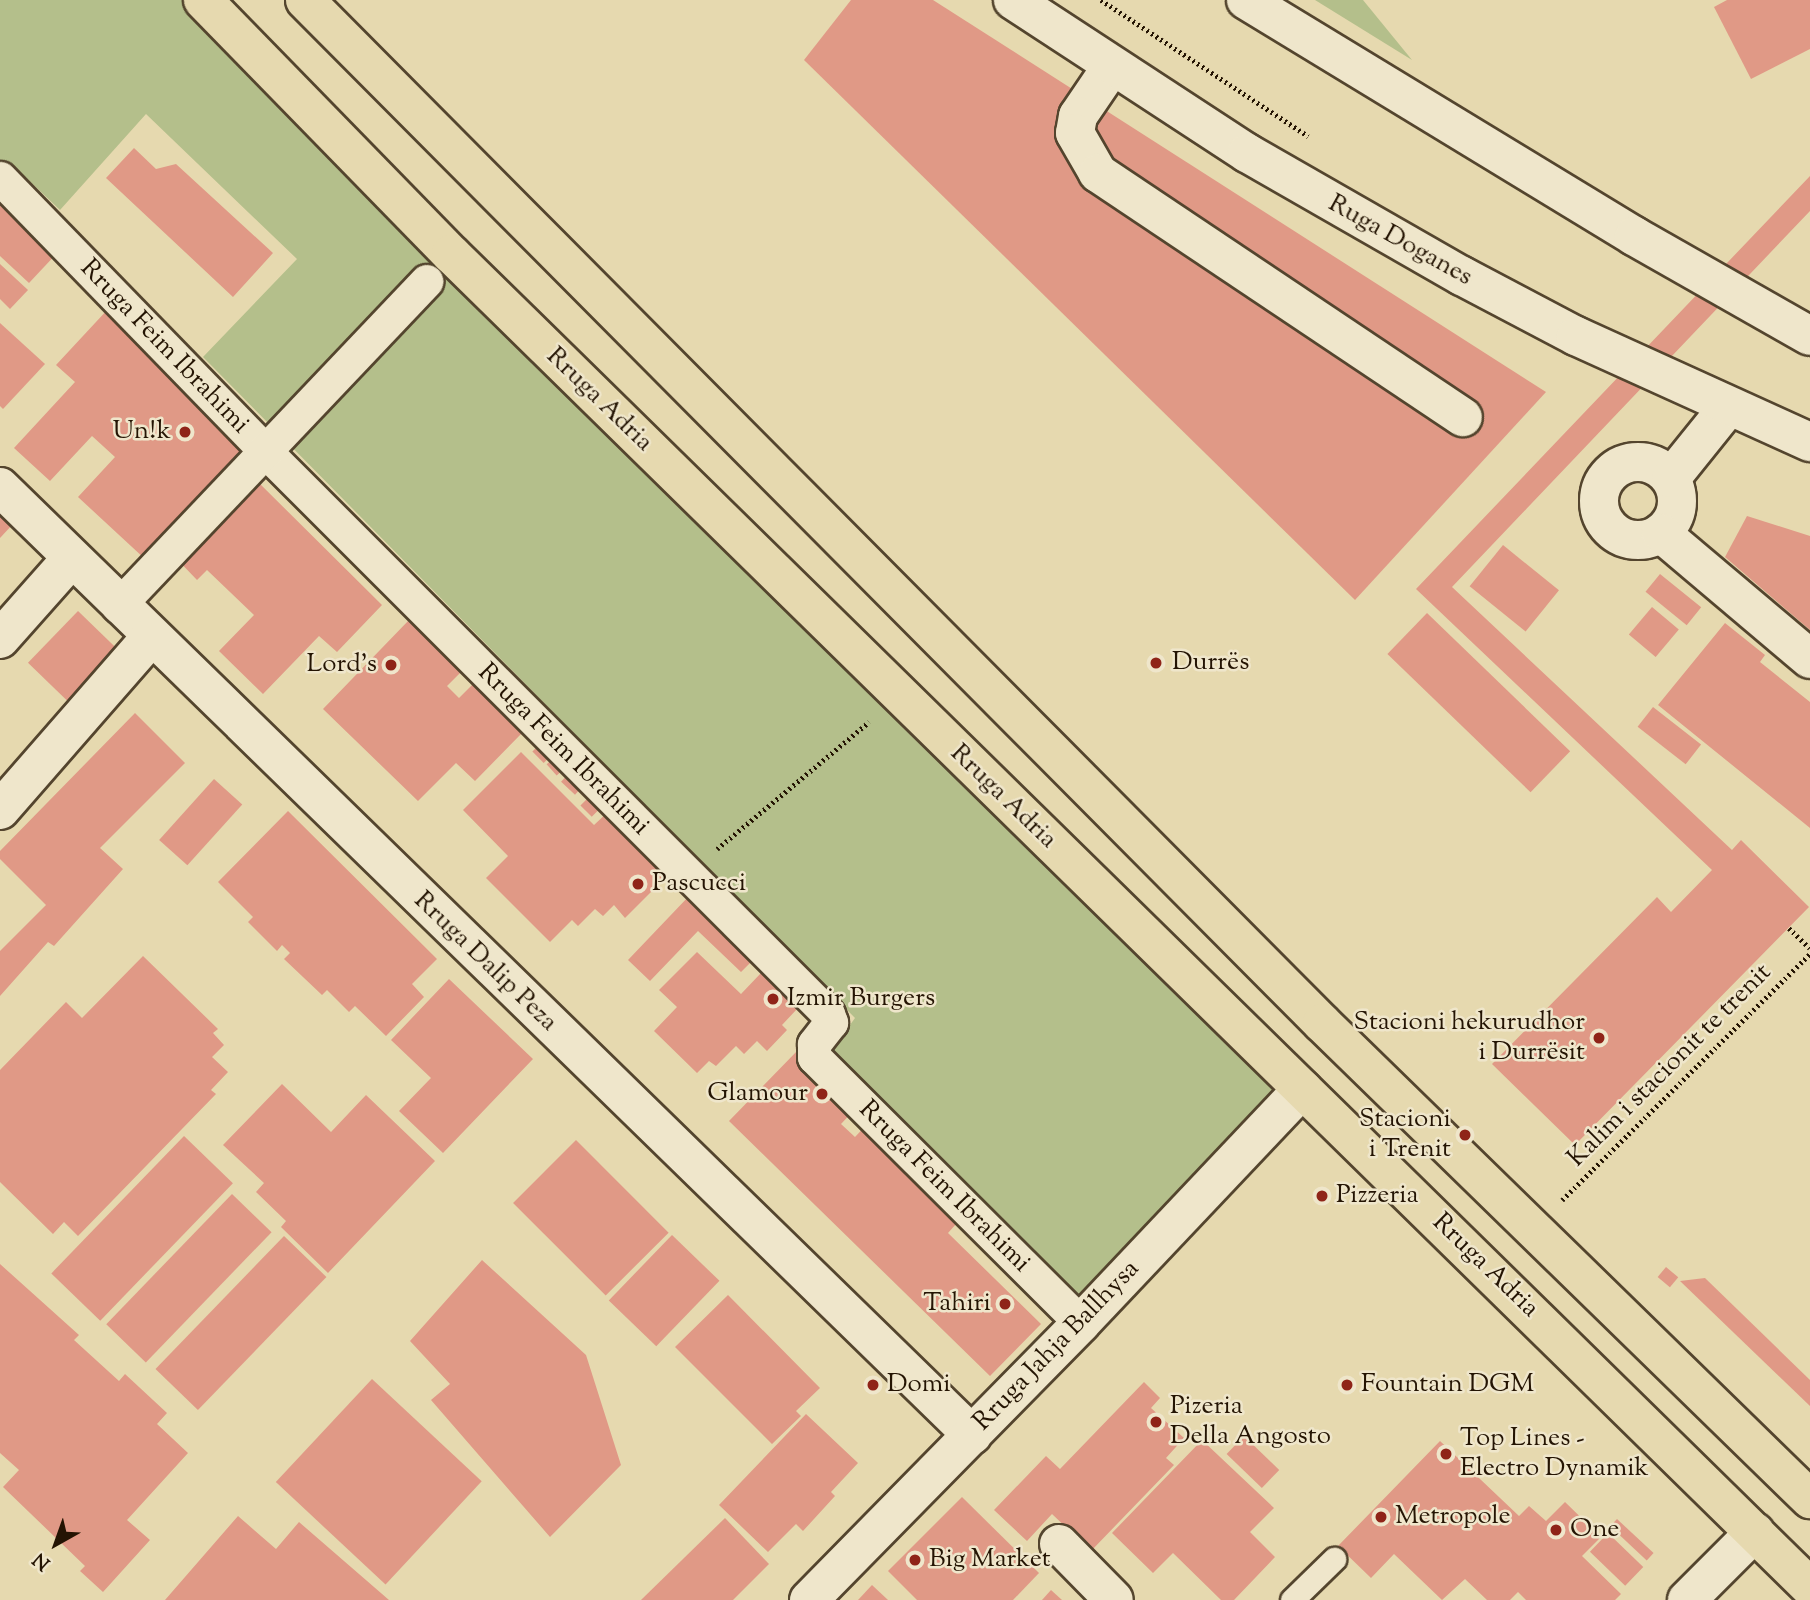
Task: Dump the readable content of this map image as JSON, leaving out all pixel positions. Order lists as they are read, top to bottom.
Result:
{
  "streets": {
    "main road": ["Rruga Adria"],
    "street": [
      "Ruga Doganes",
      "Rruga Feim Ibrahimi",
      "Rruga Dalip Peza",
      "Rruga Jahja Ballhysa"
    ],
    "path": ["Kalim i stacionit te trenit"]
  },
  "crossings": [
    ["Rruga Feim Ibrahimi", "Rruga Jahja Ballhysa"],
    ["Rruga Adria", "Rruga Jahja Ballhysa"],
    ["Rruga Dalip Peza", "Rruga Jahja Ballhysa"]
  ],
  "places": [
    "Un!k",
    "Durrës",
    "Lord's",
    "Pascucci",
    "Izmir Burgers",
    "Stacioni hekurudhor i Durrësit",
    "Glamour",
    "Stacioni i Trenit",
    "Pizzeria",
    "Tahiri",
    "Domi",
    "Fountain DGM",
    "Pizeria Della Angosto",
    "Top Lines - Electro Dynamik",
    "Metropole",
    "One",
    "Big Market"
  ],
  "north": "bottom left"
}
